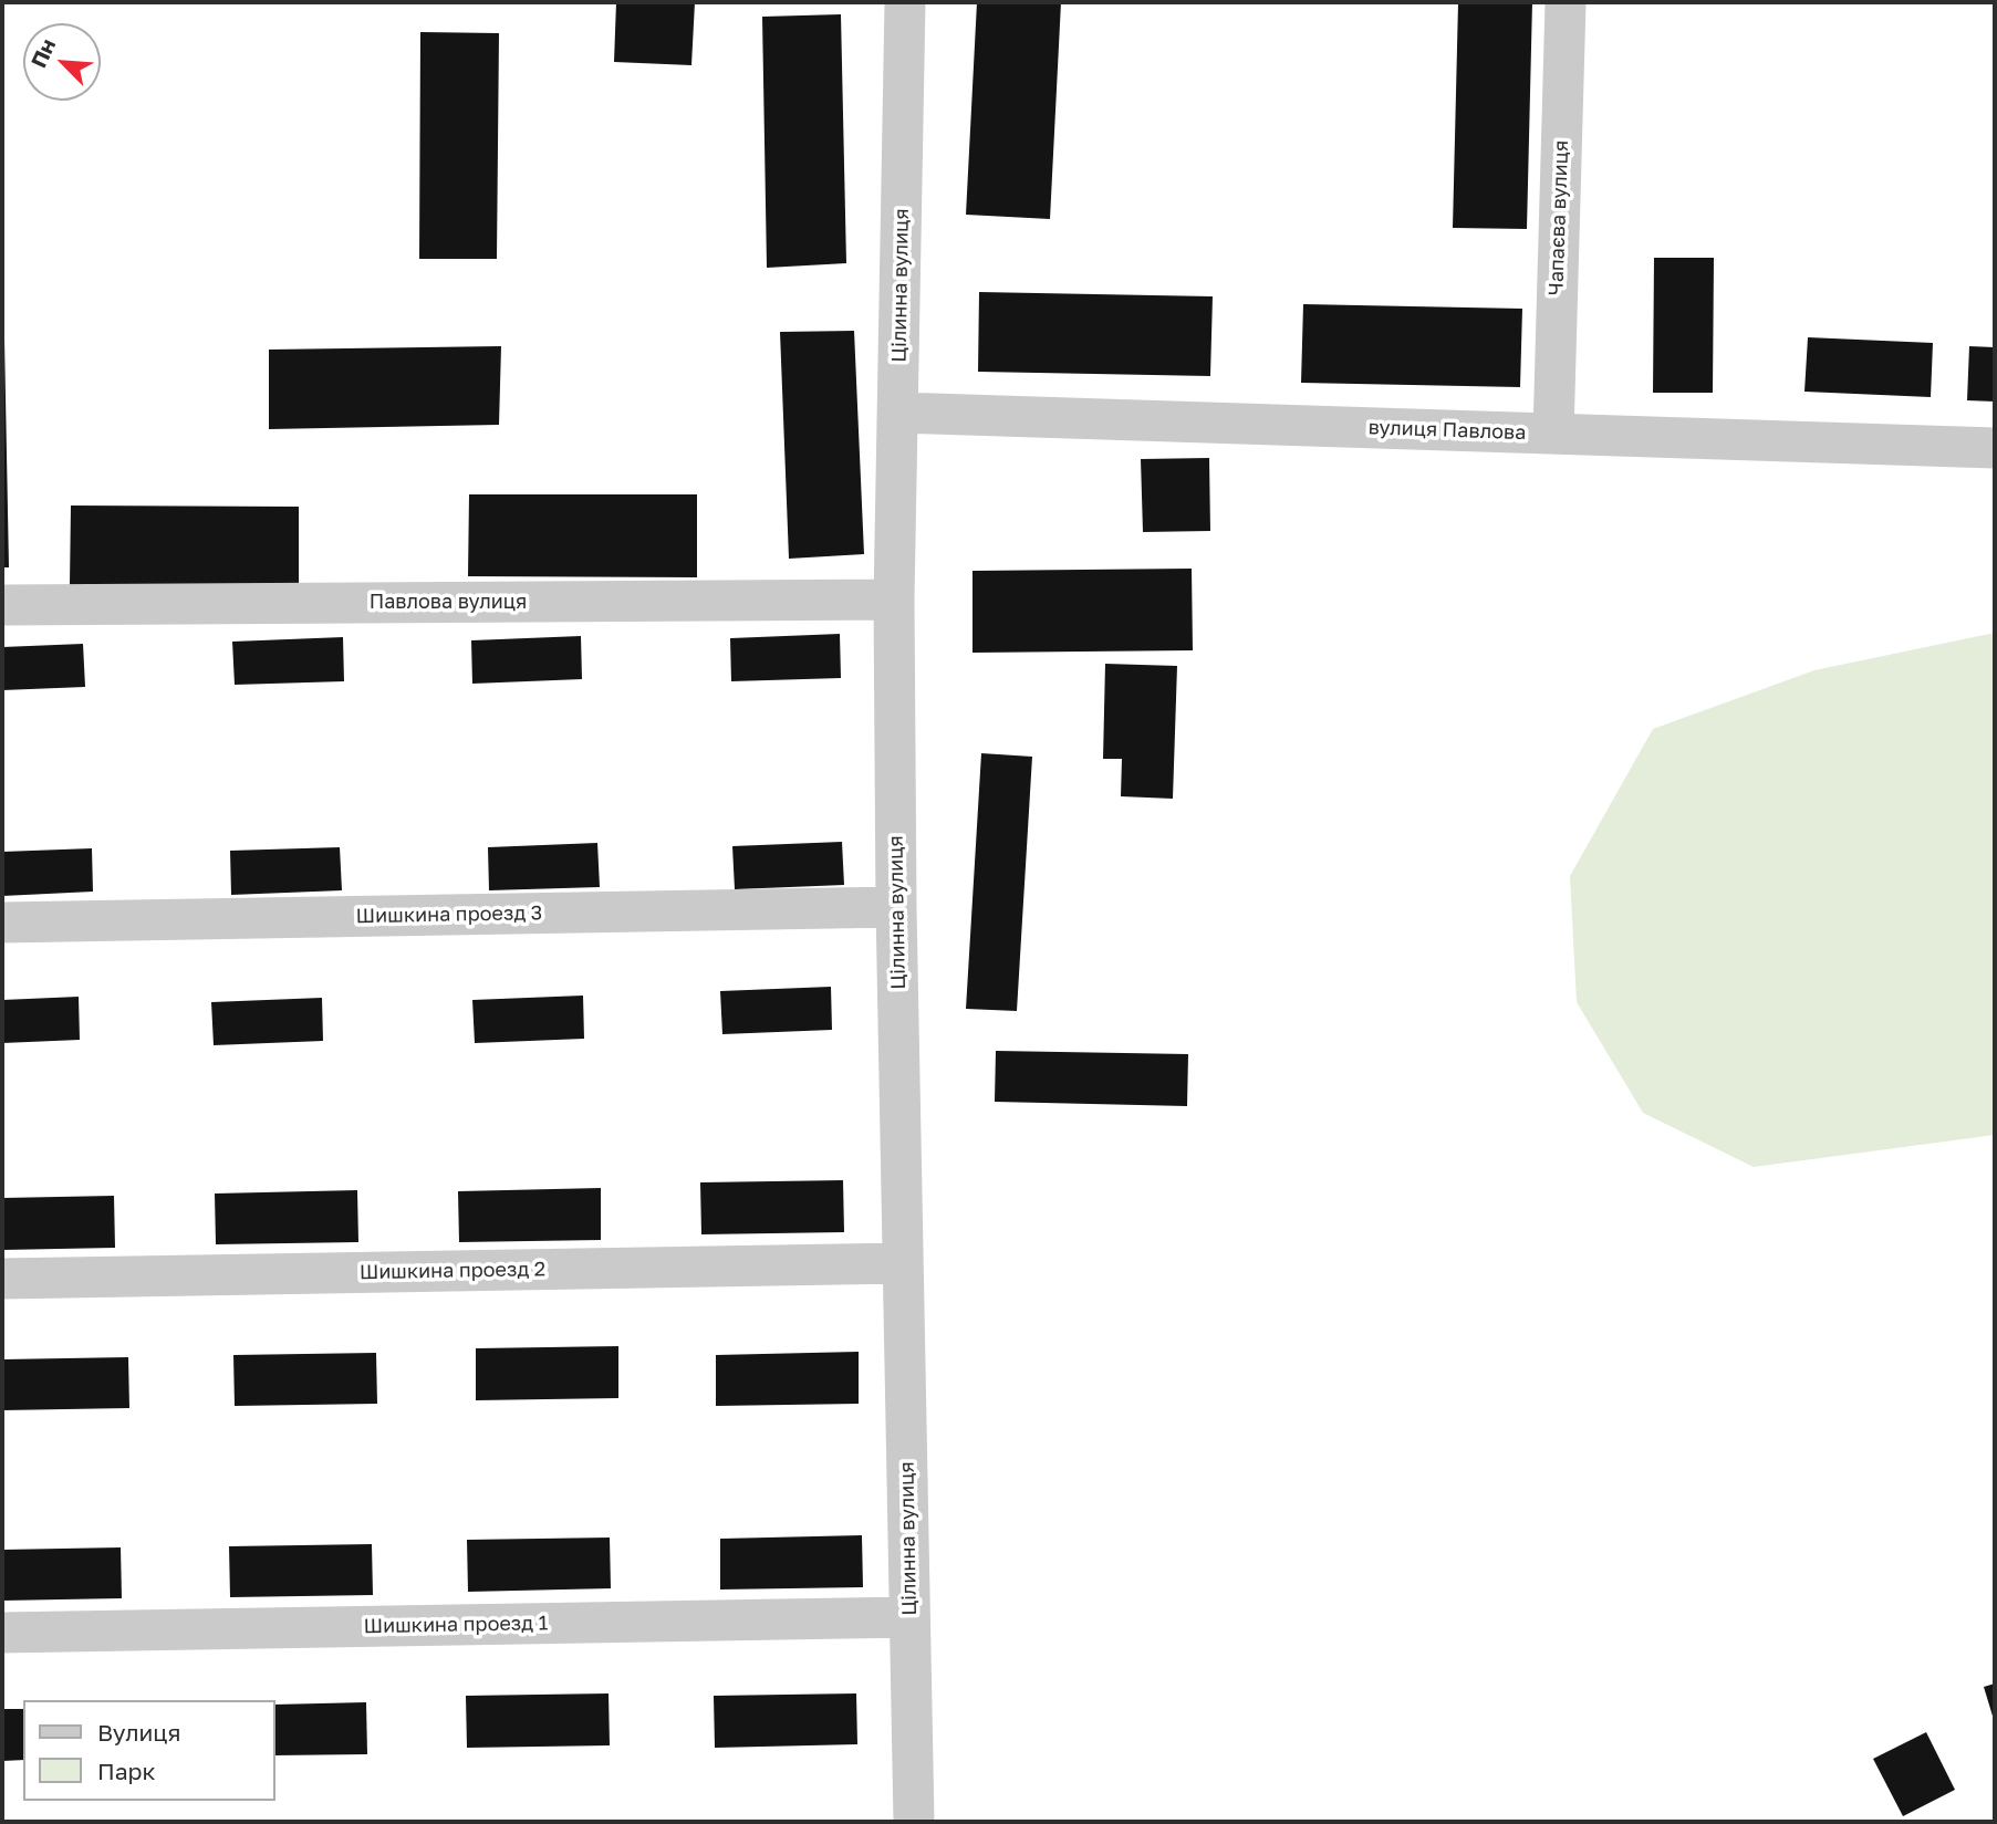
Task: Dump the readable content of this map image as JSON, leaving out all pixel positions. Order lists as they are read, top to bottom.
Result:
{
  "streets": {
    "street": [
      "Чапаєва вулиця",
      "Цілинна вулиця",
      "вулиця Павлова",
      "Павлова вулиця",
      "Шишкина проезд 3",
      "Шишкина проезд 2",
      "Шишкина проезд 1"
    ]
  },
  "crossings": [
    ["Чапаєва вулиця", "вулиця Павлова"],
    ["Цілинна вулиця", "вулиця Павлова"],
    ["Цілинна вулиця", "Павлова вулиця"],
    ["Цілинна вулиця", "Шишкина проезд 3"],
    ["Цілинна вулиця", "Шишкина проезд 2"],
    ["Цілинна вулиця", "Шишкина проезд 1"]
  ],
  "legend": ["Вулиця", "Парк"],
  "north": "top left"
}
